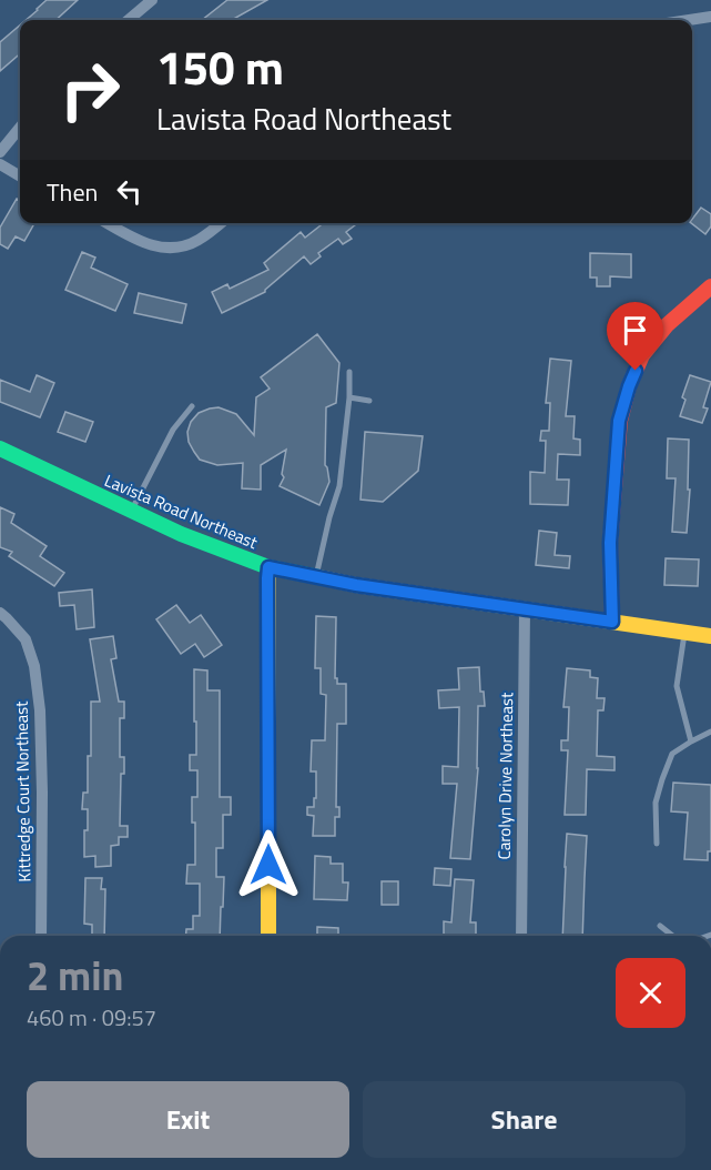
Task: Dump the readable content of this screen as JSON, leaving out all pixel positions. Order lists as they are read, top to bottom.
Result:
{
  "streets": {
    "main road": ["Lavista Road Northeast"],
    "street": ["Carolyn Drive Northeast", "Kittredge Court Northeast"]
  },
  "crossings": [
    ["Lavista Road Northeast", "Carolyn Drive Northeast"]
  ],
  "page": {
    "turn": ["150 m", "Lavista Road Northeast"],
    "then": "Then",
    "heading": ["2 min", "460 m · 09:57"],
    "buttons": ["Exit", "Share"]
  }
}
